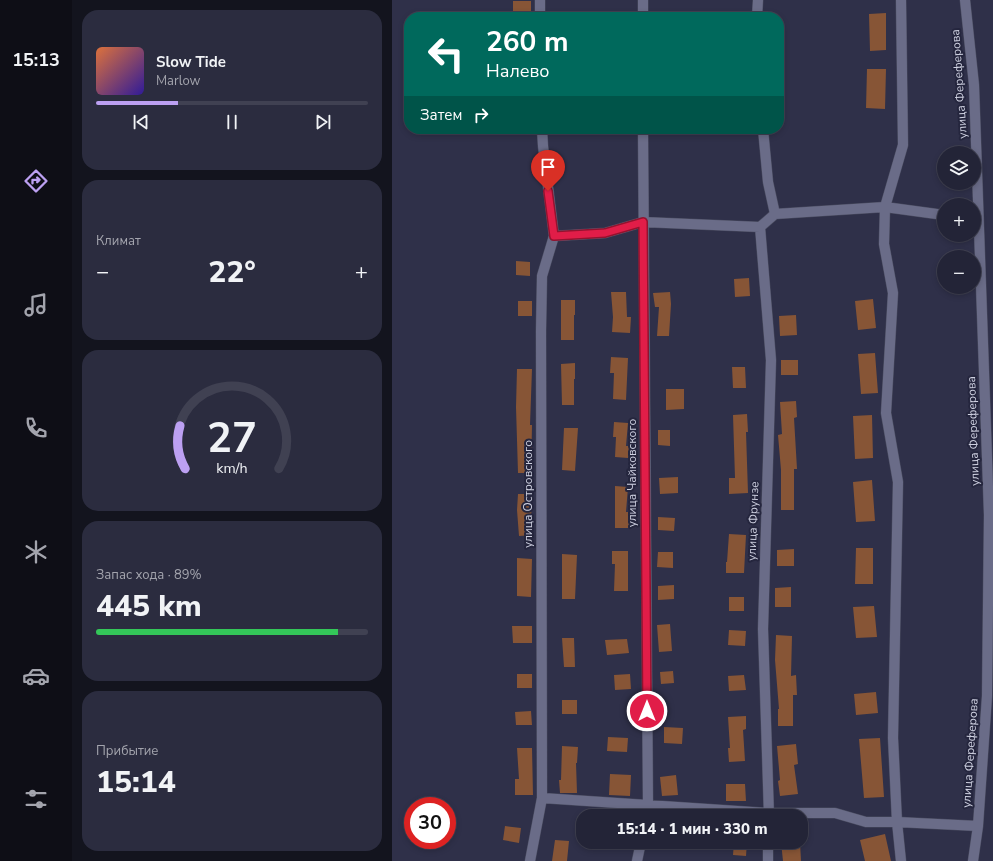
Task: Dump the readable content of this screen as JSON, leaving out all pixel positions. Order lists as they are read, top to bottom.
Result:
{
  "streets": {
    "street": [
      "улица Фереферова",
      "улица Чайковского",
      "улица Островского",
      "улица Фрунзе"
    ]
  },
  "page": {
    "tabs": "15:13",
    "turn": ["260 m", "Налево"],
    "song": ["Slow Tide", "Marlow"],
    "then": "Затем",
    "map_buttons": ["+", "−"],
    "tile": [
      "Климат",
      ["Запас хода · 89%", "445 km"],
      ["Прибытие", "15:14"]
    ],
    "heat": ["−", "22°", "+"],
    "limit": "30",
    "trip": "15:14 · 1 мин · 330 m",
    "gauge": ["27", "km/h"]
  }
}
